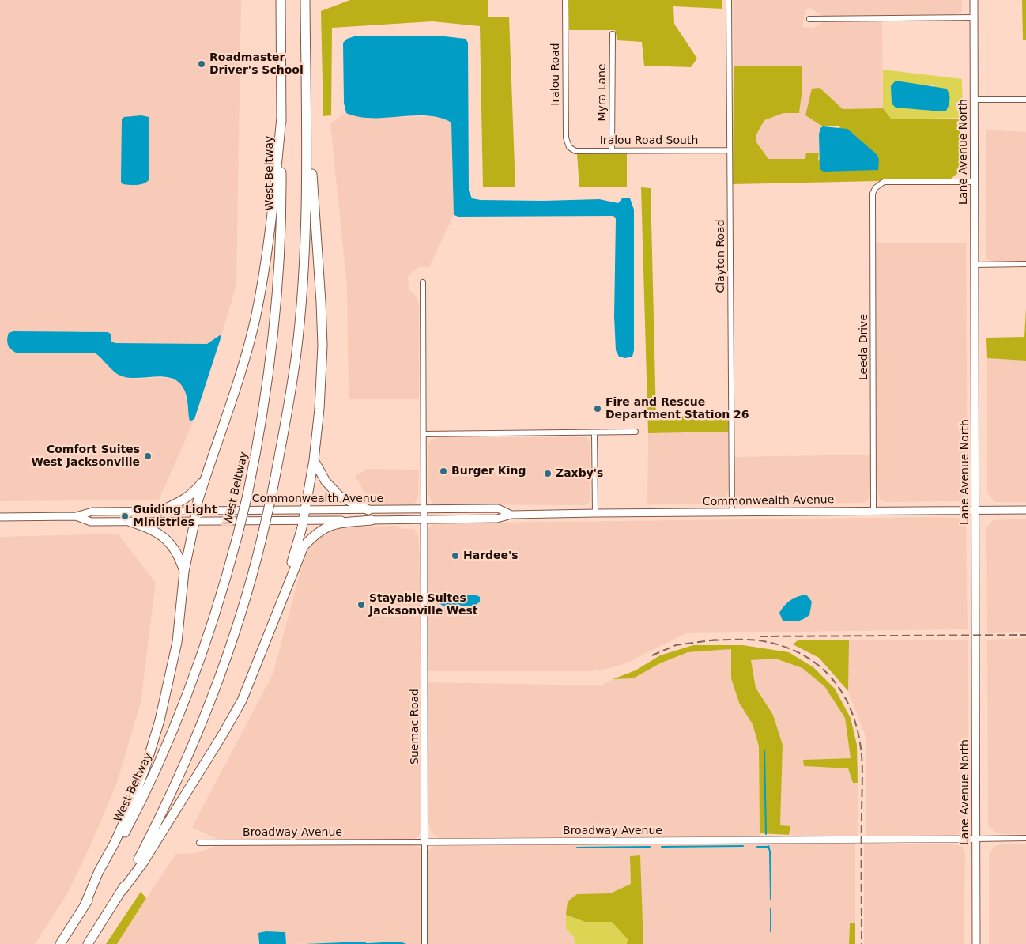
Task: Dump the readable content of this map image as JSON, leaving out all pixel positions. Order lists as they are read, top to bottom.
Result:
{
  "streets": {
    "highway": ["West Beltway"],
    "main road": ["Lane Avenue North", "Commonwealth Avenue"],
    "street": [
      "Iralou Road",
      "Myra Lane",
      "Iralou Road South",
      "Clayton Road",
      "Leeda Drive",
      "Suemac Road",
      "Broadway Avenue"
    ]
  },
  "crossings": [
    ["Iralou Road", "Iralou Road South"],
    ["Myra Lane", "Iralou Road South"],
    ["Iralou Road South", "Clayton Road"],
    ["Lane Avenue North", "Leeda Drive"],
    ["Lane Avenue North", "Commonwealth Avenue"],
    ["Lane Avenue North", "Broadway Avenue"],
    ["Clayton Road", "Commonwealth Avenue"],
    ["Leeda Drive", "Commonwealth Avenue"],
    ["Commonwealth Avenue", "Suemac Road"],
    ["Suemac Road", "Broadway Avenue"]
  ],
  "places": [
    "Roadmaster Driver's School",
    "Fire and Rescue Department Station 26",
    "Comfort Suites West Jacksonville",
    "Burger King",
    "Zaxby's",
    "Guiding Light Ministries",
    "Hardee's",
    "Stayable Suites Jacksonville West"
  ]
}
